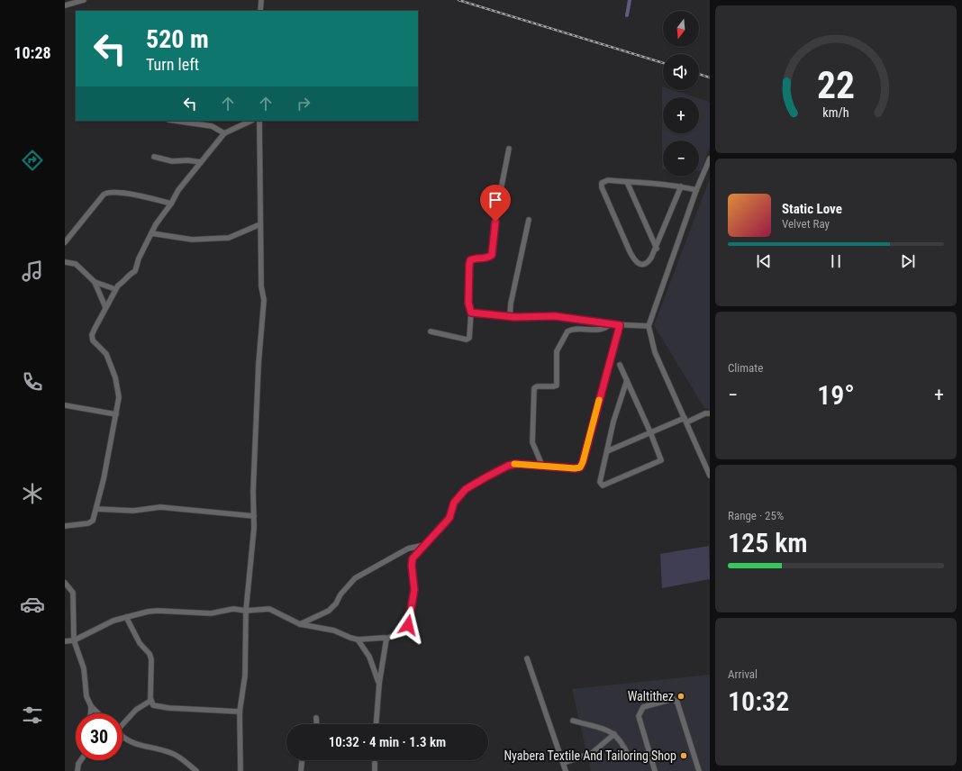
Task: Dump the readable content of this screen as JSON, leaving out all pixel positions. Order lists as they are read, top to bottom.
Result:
{
  "places": ["Waltithez", "Nyabera Textile And Tailoring Shop"],
  "north": "bottom",
  "page": {
    "tabs": "10:28",
    "map_buttons": ["+", "−"],
    "turn": ["520 m", "Turn left"],
    "song": ["Static Love", "Velvet Ray"],
    "tile": [
      "Climate",
      ["Range · 25%", "125 km"],
      ["Arrival", "10:32"]
    ],
    "heat": ["−", "19°", "+"],
    "limit": "30",
    "trip": "10:32 · 4 min · 1.3 km",
    "gauge": ["22", "km/h"]
  }
}
